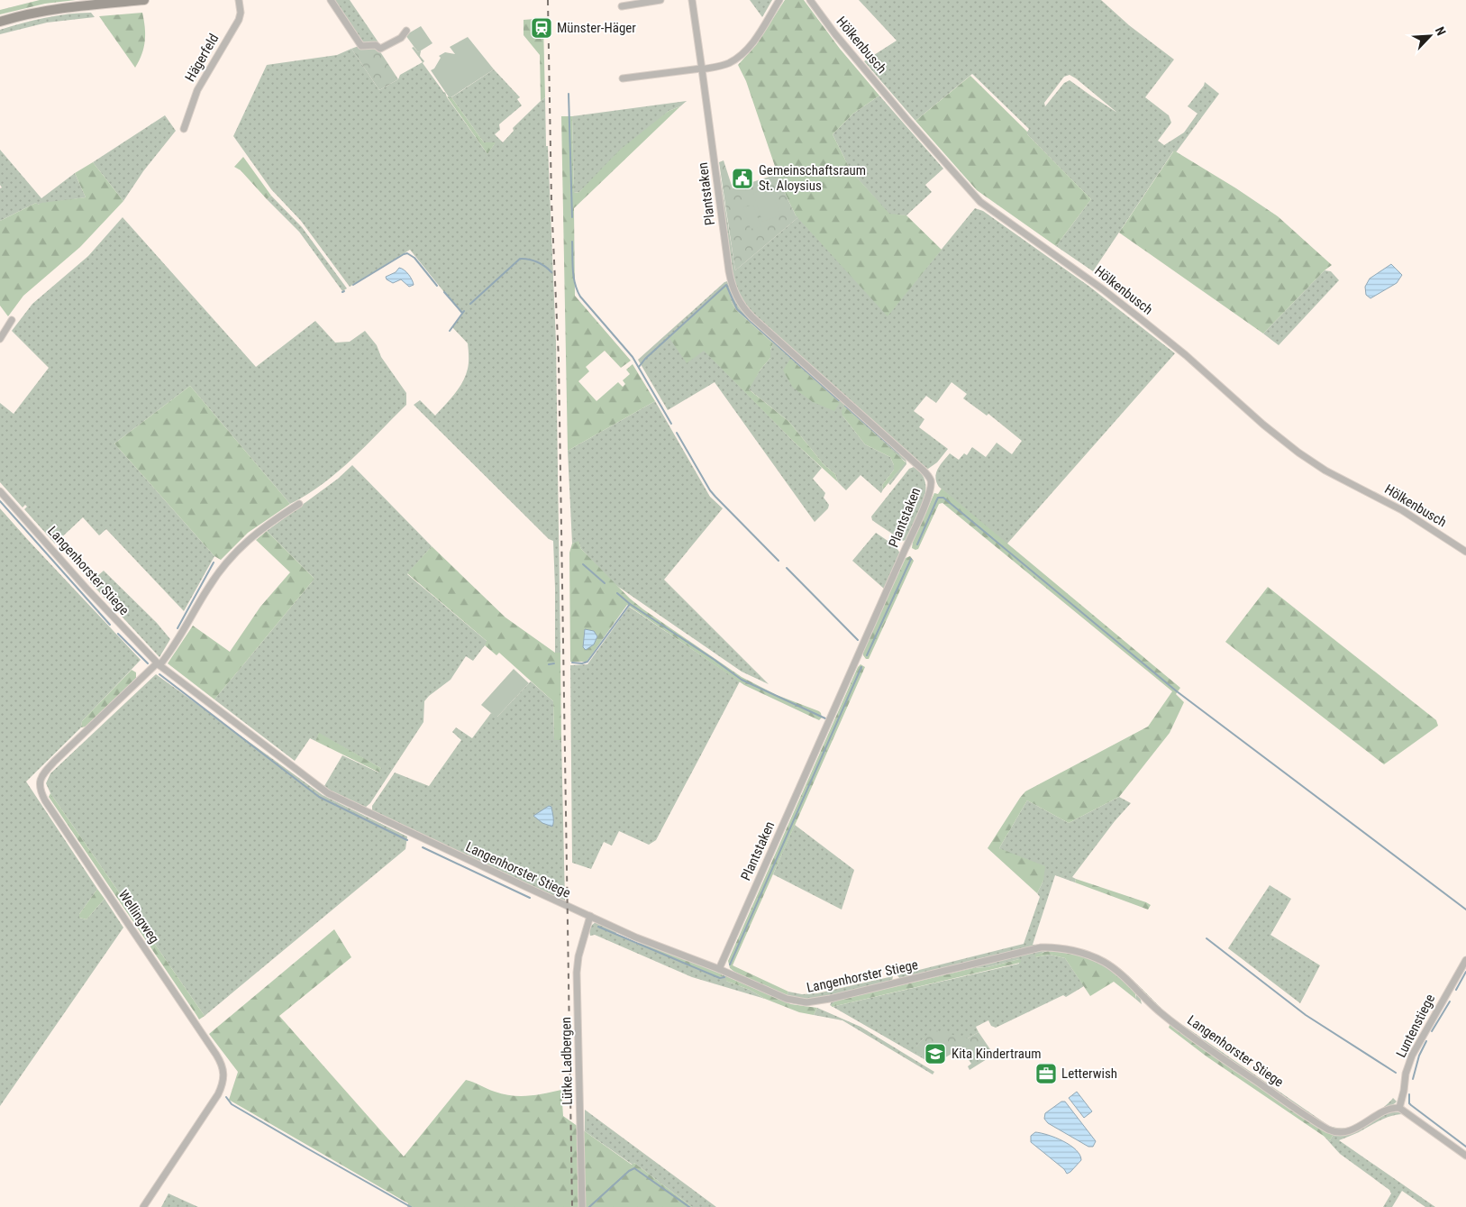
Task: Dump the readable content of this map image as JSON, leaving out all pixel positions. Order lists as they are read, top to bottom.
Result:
{
  "streets": {
    "street": [
      "Hölkenbusch",
      "Hägerfeld",
      "Plantstaken",
      "Langenhorster Stiege",
      "Wellingweg",
      "Luntenstiege",
      "Lütke Ladbergen"
    ]
  },
  "crossings": [
    ["Plantstaken", "Langenhorster Stiege"],
    ["Langenhorster Stiege", "Wellingweg"],
    ["Langenhorster Stiege", "Luntenstiege"],
    ["Langenhorster Stiege", "Lütke Ladbergen"]
  ],
  "places": {
    "station": ["Münster-Häger"],
    "public building": ["Gemeinschaftsraum St. Aloysius"],
    "school or university": ["Kita Kindertraum"],
    "office": ["Letterwish"]
  },
  "north": "top right"
}
